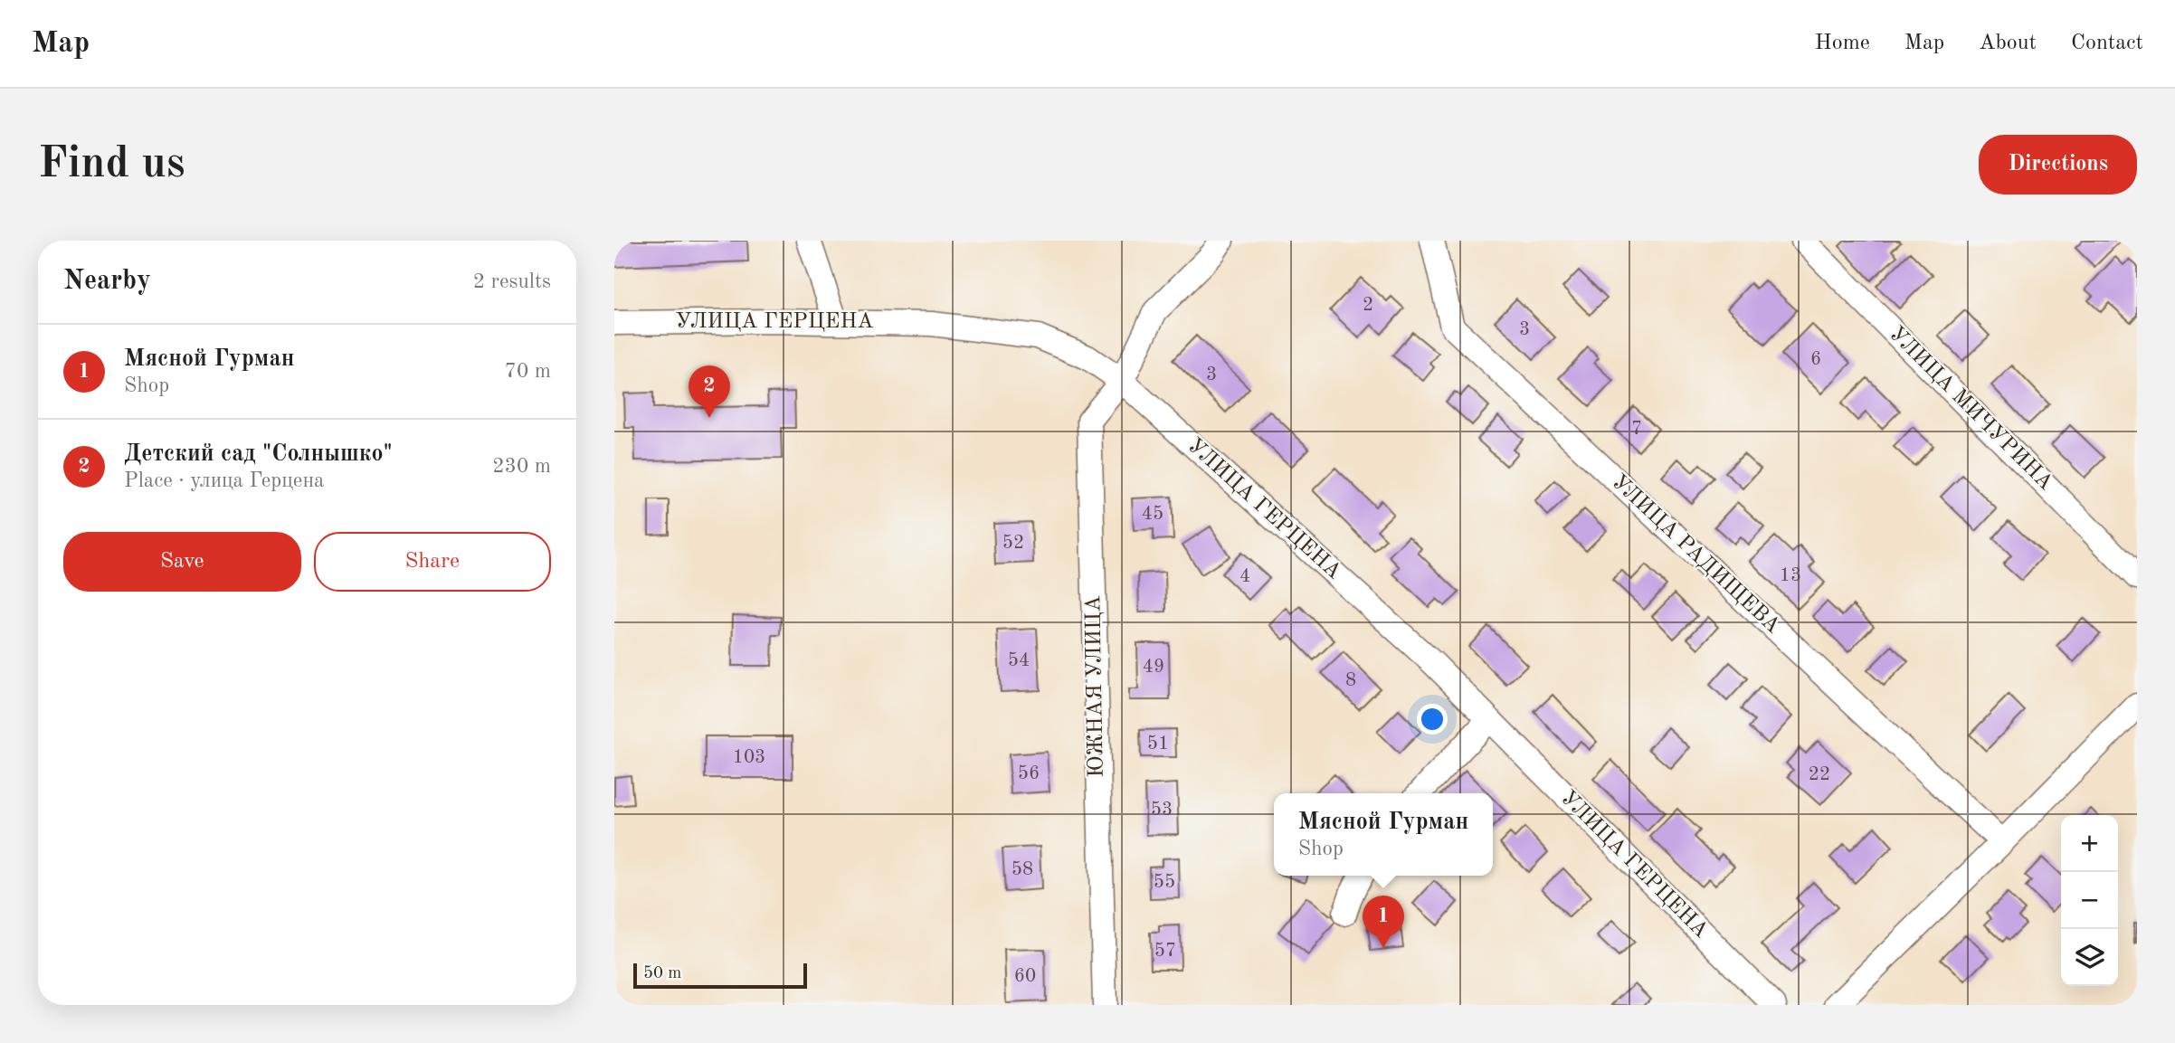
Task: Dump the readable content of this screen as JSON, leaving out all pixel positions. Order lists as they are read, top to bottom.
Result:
{
  "streets": {
    "street": [
      "УЛИЦА ГЕРЦЕНА",
      "УЛИЦА МИЧУРИНА",
      "УЛИЦА РАДИЩЕВА",
      "ЮЖНАЯ УЛИЦА"
    ]
  },
  "crossings": [
    ["УЛИЦА ГЕРЦЕНА", "ЮЖНАЯ УЛИЦА"]
  ],
  "house_numbers": [
    "2",
    "3",
    "6",
    "3",
    "7",
    "45",
    "52",
    "13",
    "4",
    "54",
    "49",
    "8",
    "51",
    "103",
    "56",
    "22",
    "53",
    "58",
    "55",
    "57",
    "60"
  ],
  "scale_bar": "50 m",
  "page": {
    "header": "Map",
    "nav": [
      "Home",
      "Map",
      "About",
      "Contact"
    ],
    "buttons": [
      "Directions",
      ["Save", "Share"]
    ],
    "title": "Find us",
    "heading": ["Nearby", "2 results"],
    "list": [
      {
        "mark": "1",
        "name": "Мясной Гурман",
        "note": "Shop",
        "value": "70 m"
      },
      {
        "mark": "2",
        "name": "Детский сад \"Солнышко\"",
        "note": "Place · улица Герцена",
        "value": "230 m"
      }
    ],
    "pins": ["2", "1"],
    "popup": ["Мясной Гурман", "Shop"],
    "map_buttons": ["+", "−"],
    "scale": "50 m"
  }
}
